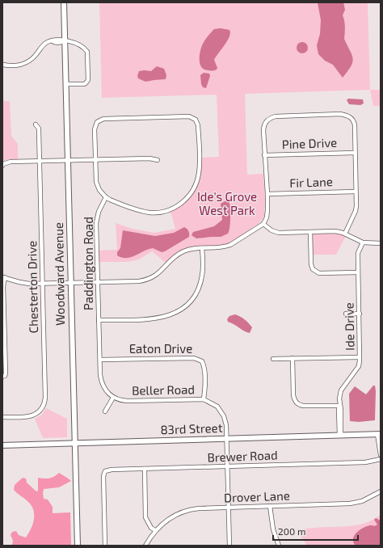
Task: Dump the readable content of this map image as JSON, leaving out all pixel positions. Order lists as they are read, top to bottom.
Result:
{
  "streets": {
    "main road": ["Woodward Avenue", "83rd Street"],
    "street": [
      "Pine Drive",
      "Fir Lane",
      "Paddington Road",
      "Chesterton Drive",
      "Ide Drive",
      "Eaton Drive",
      "Beller Road",
      "Brewer Road",
      "Drover Lane"
    ]
  },
  "crossings": [
    ["Paddington Road", "Eaton Drive"],
    ["Paddington Road", "Beller Road"],
    ["Woodward Avenue", "83rd Street"],
    ["Ide Drive", "83rd Street"],
    ["Eaton Drive", "Beller Road"],
    ["Beller Road", "83rd Street"],
    ["Beller Road", "Brewer Road"],
    ["Beller Road", "Drover Lane"]
  ],
  "parks": ["Ide's Grove West Park"],
  "scale_bar": "200 m"
}
